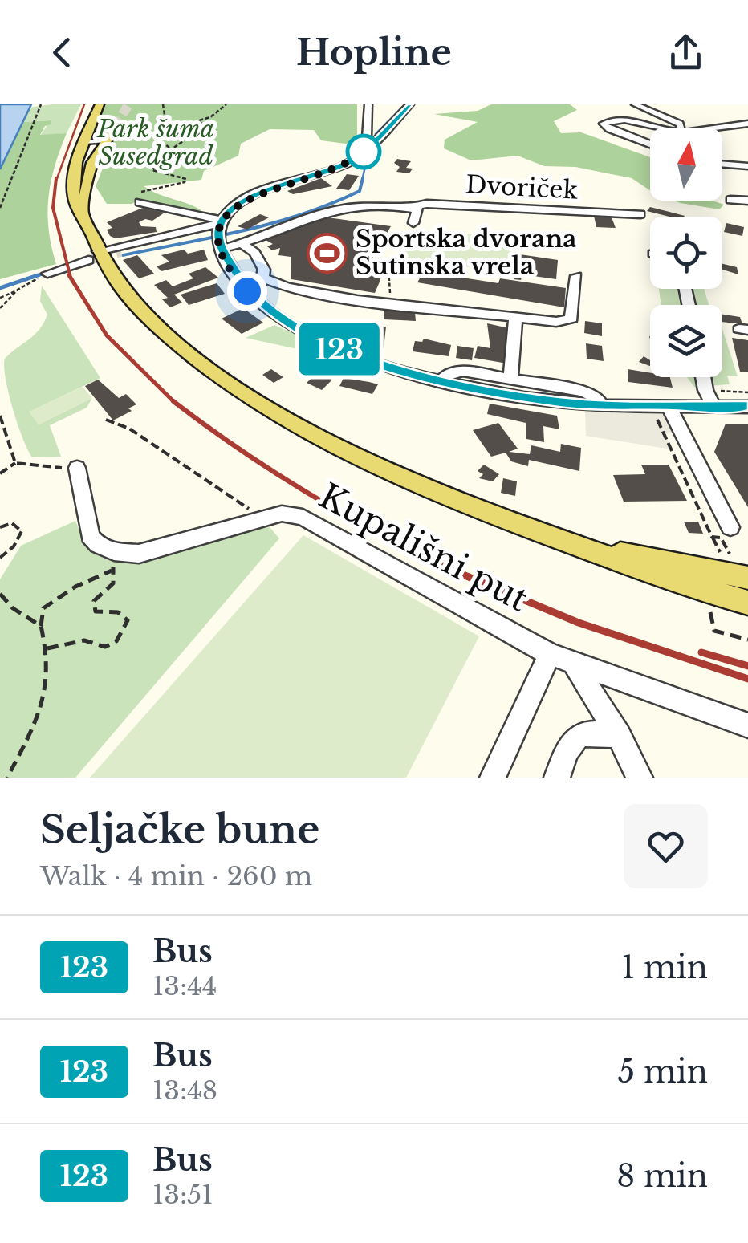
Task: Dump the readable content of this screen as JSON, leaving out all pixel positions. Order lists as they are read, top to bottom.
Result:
{
  "streets": {
    "street": ["Dvoriček", "Kupališni put"]
  },
  "parks": ["Park šuma Susedgrad"],
  "places": {
    "sports": ["Sportska dvorana Sutinska vrela"]
  },
  "lines": ["bus line 123"],
  "north": "top",
  "page": {
    "header": "Hopline",
    "on_map": "123",
    "heading": ["Seljačke bune", "Walk · 4 min · 260 m"],
    "list": [
      {
        "mark": "123",
        "name": "Bus",
        "note": "13:44",
        "value": "1 min"
      },
      {
        "mark": "123",
        "name": "Bus",
        "note": "13:48",
        "value": "5 min"
      },
      {
        "mark": "123",
        "name": "Bus",
        "note": "13:51",
        "value": "8 min"
      }
    ]
  }
}
